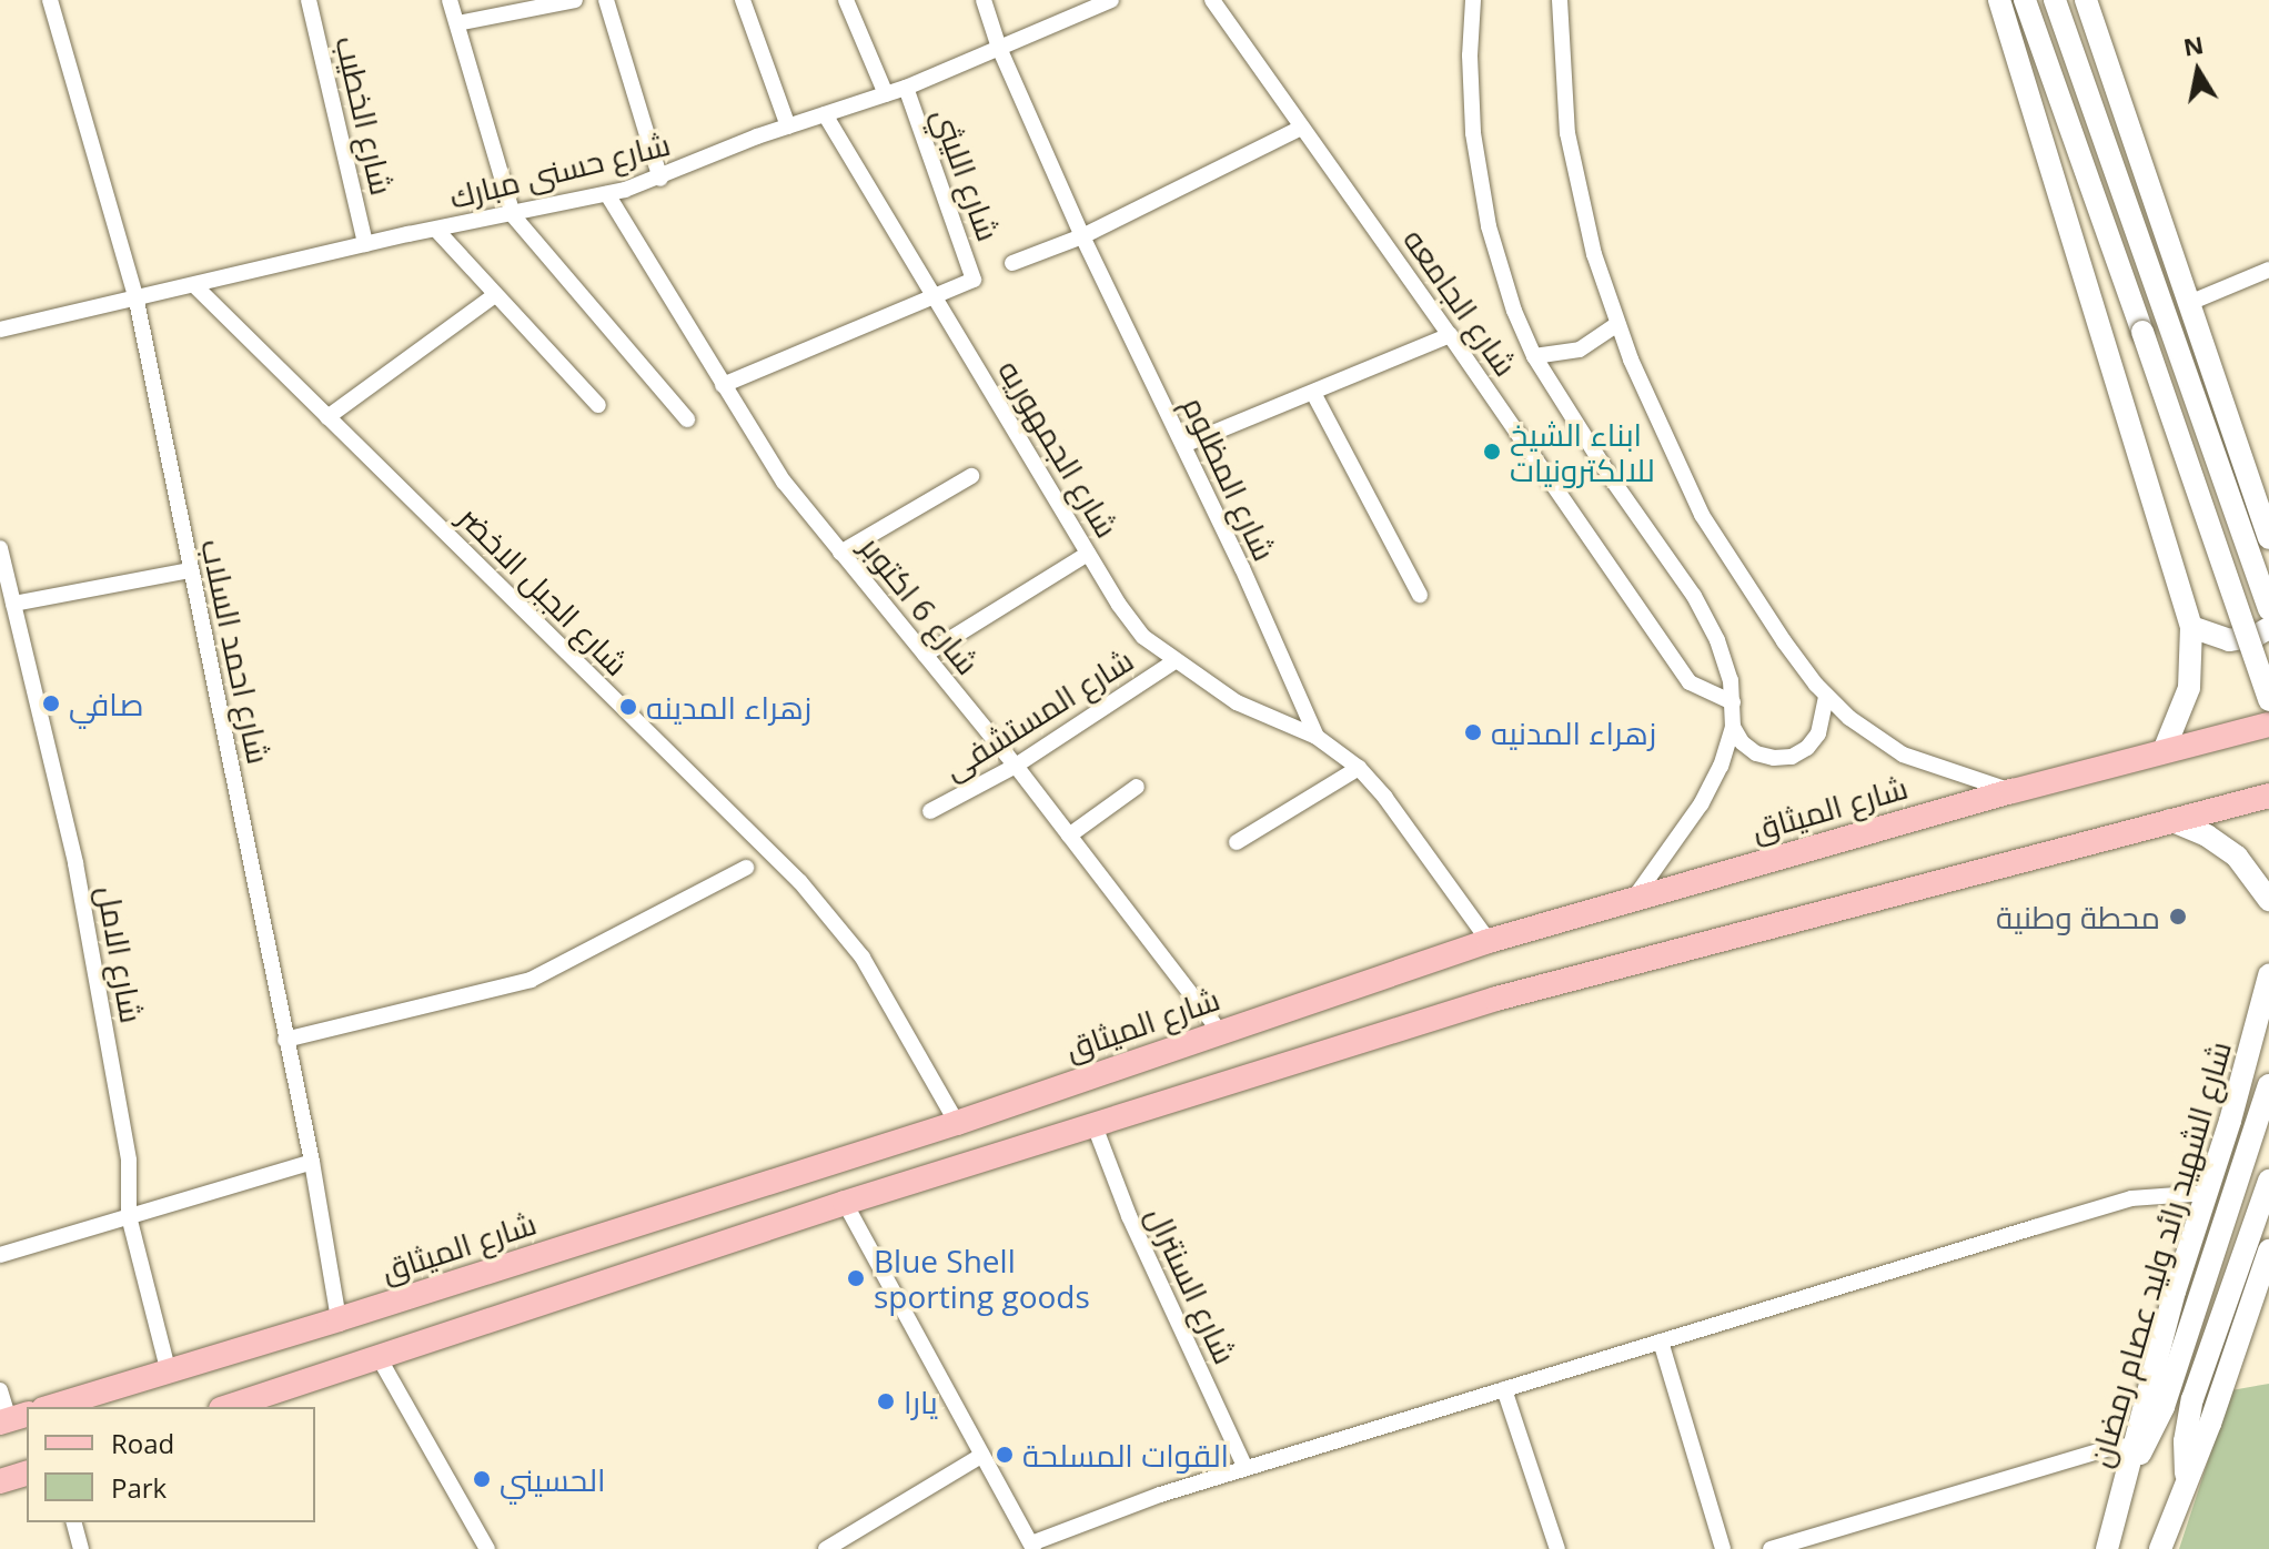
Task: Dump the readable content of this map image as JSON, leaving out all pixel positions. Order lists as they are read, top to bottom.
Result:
{
  "streets": {
    "main road": ["شارع الميثاق", "شارع الشهيد رائد وليد عصام رمضان"],
    "street": [
      "شارع الخطيب",
      "شارع حسنى مبارك",
      "شارع الليثي",
      "شارع الجامعه",
      "شارع الجمهوريه",
      "شارع المظلوم",
      "شارع الجبل الاخضر",
      "شارع 6 اكتوبر",
      "شارع احمد السلاب",
      "شارع المستشفى",
      "شارع الامل",
      "شارع السنترال"
    ]
  },
  "crossings": [
    ["شارع الخطيب", "شارع حسنى مبارك"],
    ["شارع حسنى مبارك", "شارع الليثي"],
    ["شارع حسنى مبارك", "شارع الجمهوريه"],
    ["شارع حسنى مبارك", "شارع المظلوم"],
    ["شارع حسنى مبارك", "شارع الجبل الاخضر"],
    ["شارع حسنى مبارك", "شارع 6 اكتوبر"],
    ["شارع حسنى مبارك", "شارع احمد السلاب"],
    ["شارع الليثي", "شارع الجمهوريه"],
    ["شارع الجمهوريه", "شارع المظلوم"],
    ["شارع الجمهوريه", "شارع المستشفى"],
    ["شارع المظلوم", "شارع الميثاق"],
    ["شارع الجبل الاخضر", "شارع الميثاق"],
    ["شارع 6 اكتوبر", "شارع المستشفى"],
    ["شارع 6 اكتوبر", "شارع الميثاق"],
    ["شارع احمد السلاب", "شارع الميثاق"],
    ["شارع الميثاق", "شارع الامل"]
  ],
  "places": [
    "ابناء الشيخ للالكترونيات",
    "صافي",
    "زهراء المدينه",
    "زهراء المدنيه",
    "محطة وطنية",
    "Blue Shell sporting goods",
    "يارا",
    "القوات المسلحة",
    "الحسيني"
  ],
  "legend": ["Road", "Park"],
  "north": "top"
}
